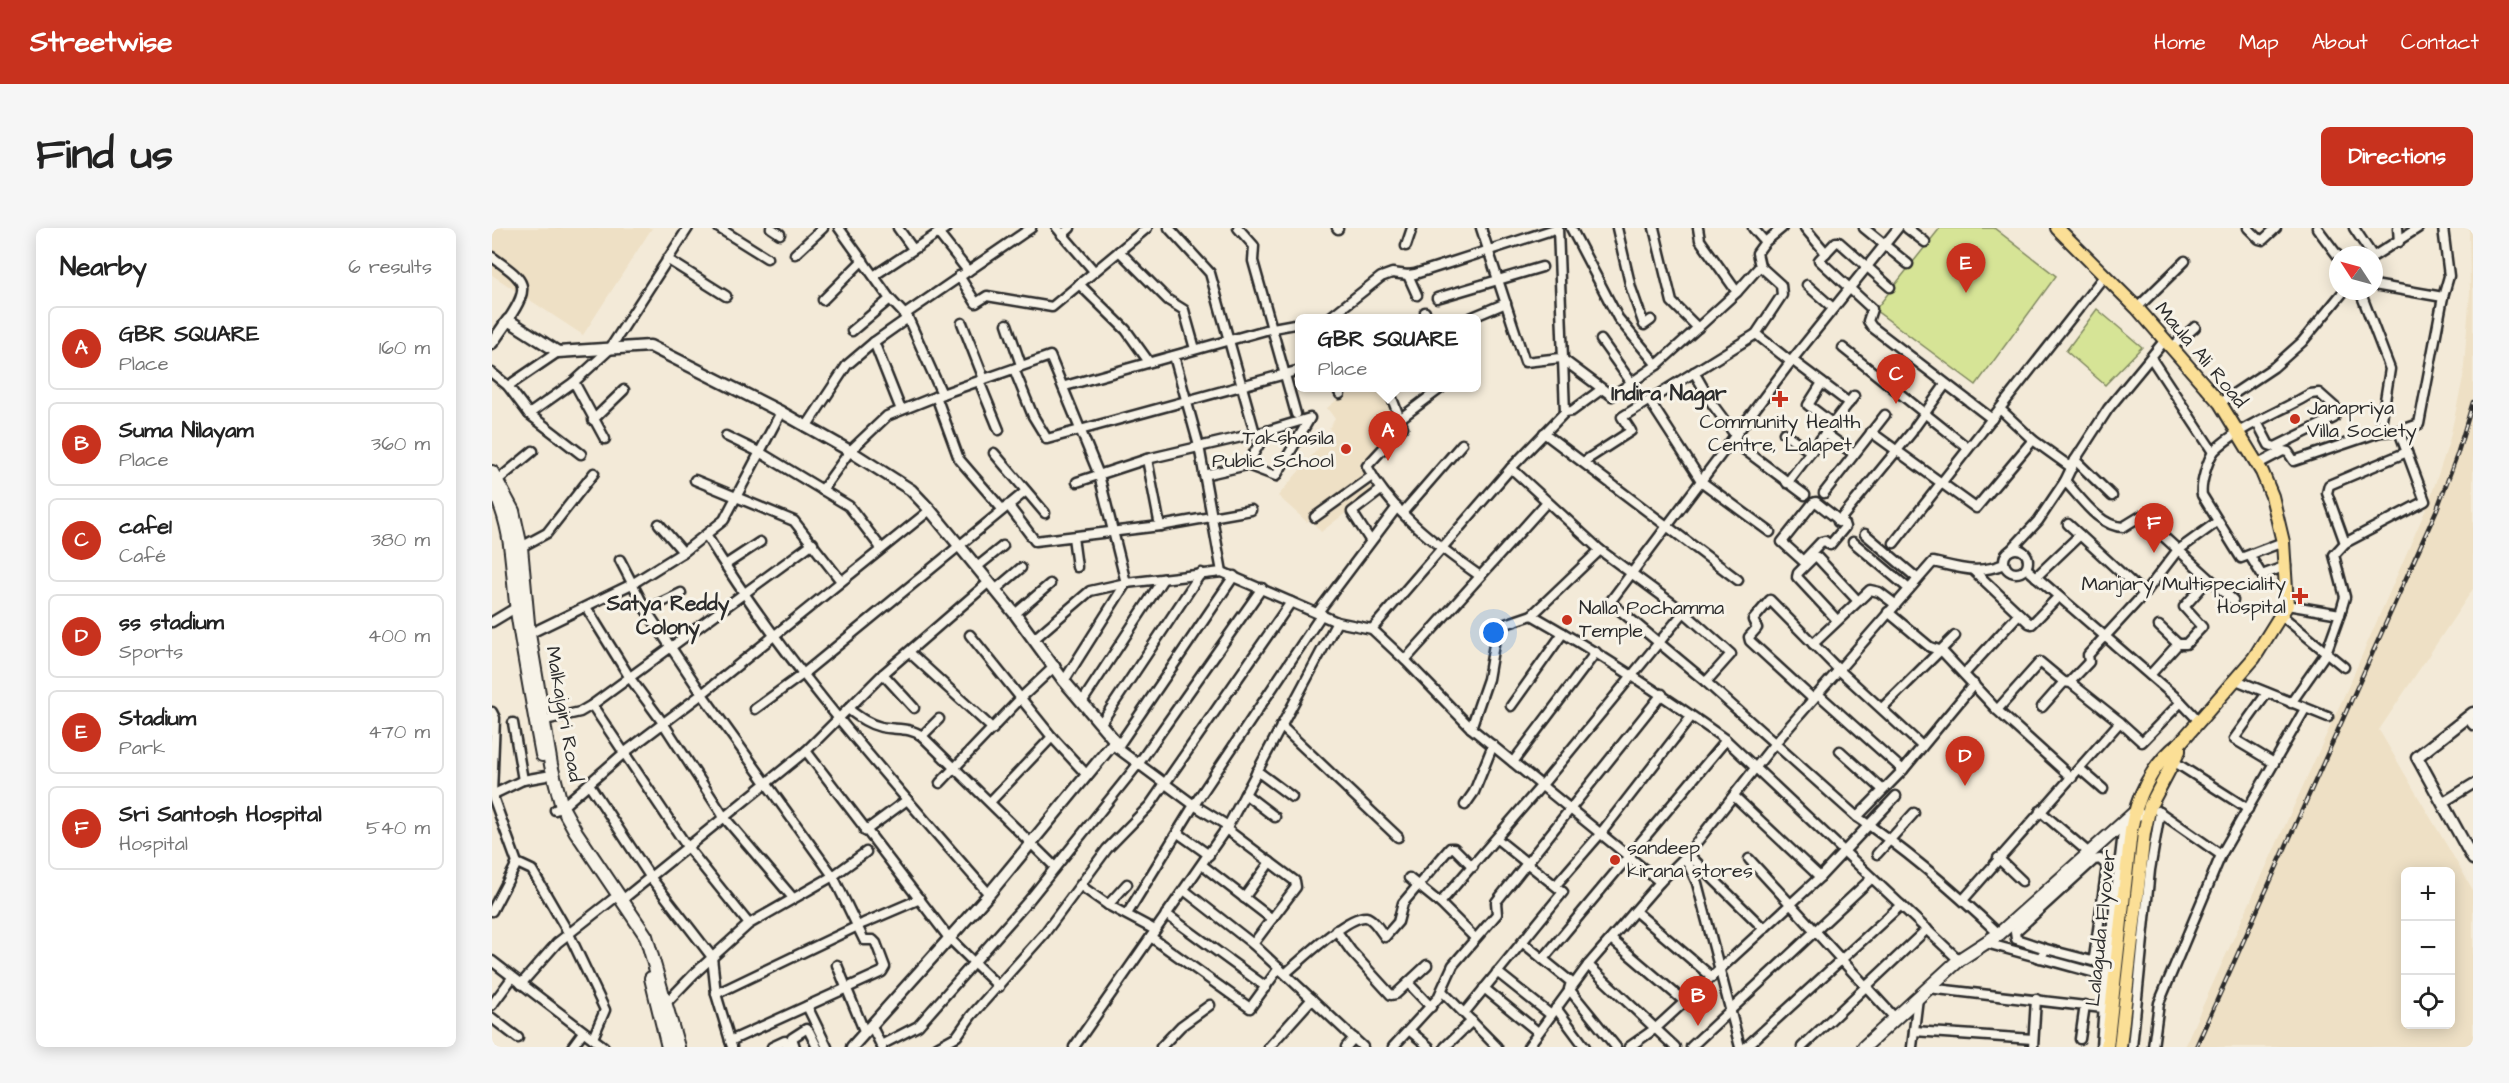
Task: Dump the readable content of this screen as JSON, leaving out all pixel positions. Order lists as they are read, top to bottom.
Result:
{
  "streets": {
    "main road": ["Maula Ali Road", "Malkajgiri Road", "Lalaguda Flyover"]
  },
  "districts": ["Indira Nagar", "Satya Reddy Colony"],
  "places": {
    "health": ["Community Health Centre, Lalapet", "Manjary Multispeciality Hospital"],
    "other": [
      "Janapriya Villa Society",
      "Takshasila Public School",
      "Nalla Pochamma Temple",
      "sandeep kirana stores"
    ]
  },
  "north": "top left",
  "page": {
    "header": "Streetwise",
    "nav": [
      "Home",
      "Map",
      "About",
      "Contact"
    ],
    "title": "Find us",
    "buttons": "Directions",
    "heading": ["Nearby", "6 results"],
    "pins": [
      "E",
      "C",
      "A",
      "F",
      "D",
      "B"
    ],
    "list": [
      {
        "mark": "A",
        "name": "GBR SQUARE",
        "note": "Place",
        "value": "160 m"
      },
      {
        "mark": "B",
        "name": "Suma Nilayam",
        "note": "Place",
        "value": "360 m"
      },
      {
        "mark": "C",
        "name": "cafe1",
        "note": "Café",
        "value": "380 m"
      },
      {
        "mark": "D",
        "name": "ss stadium",
        "note": "Sports",
        "value": "400 m"
      },
      {
        "mark": "E",
        "name": "Stadium",
        "note": "Park",
        "value": "470 m"
      },
      {
        "mark": "F",
        "name": "Sri Santosh Hospital",
        "note": "Hospital",
        "value": "540 m"
      }
    ],
    "popup": ["GBR SQUARE", "Place"],
    "map_buttons": ["+", "−"]
  }
}
